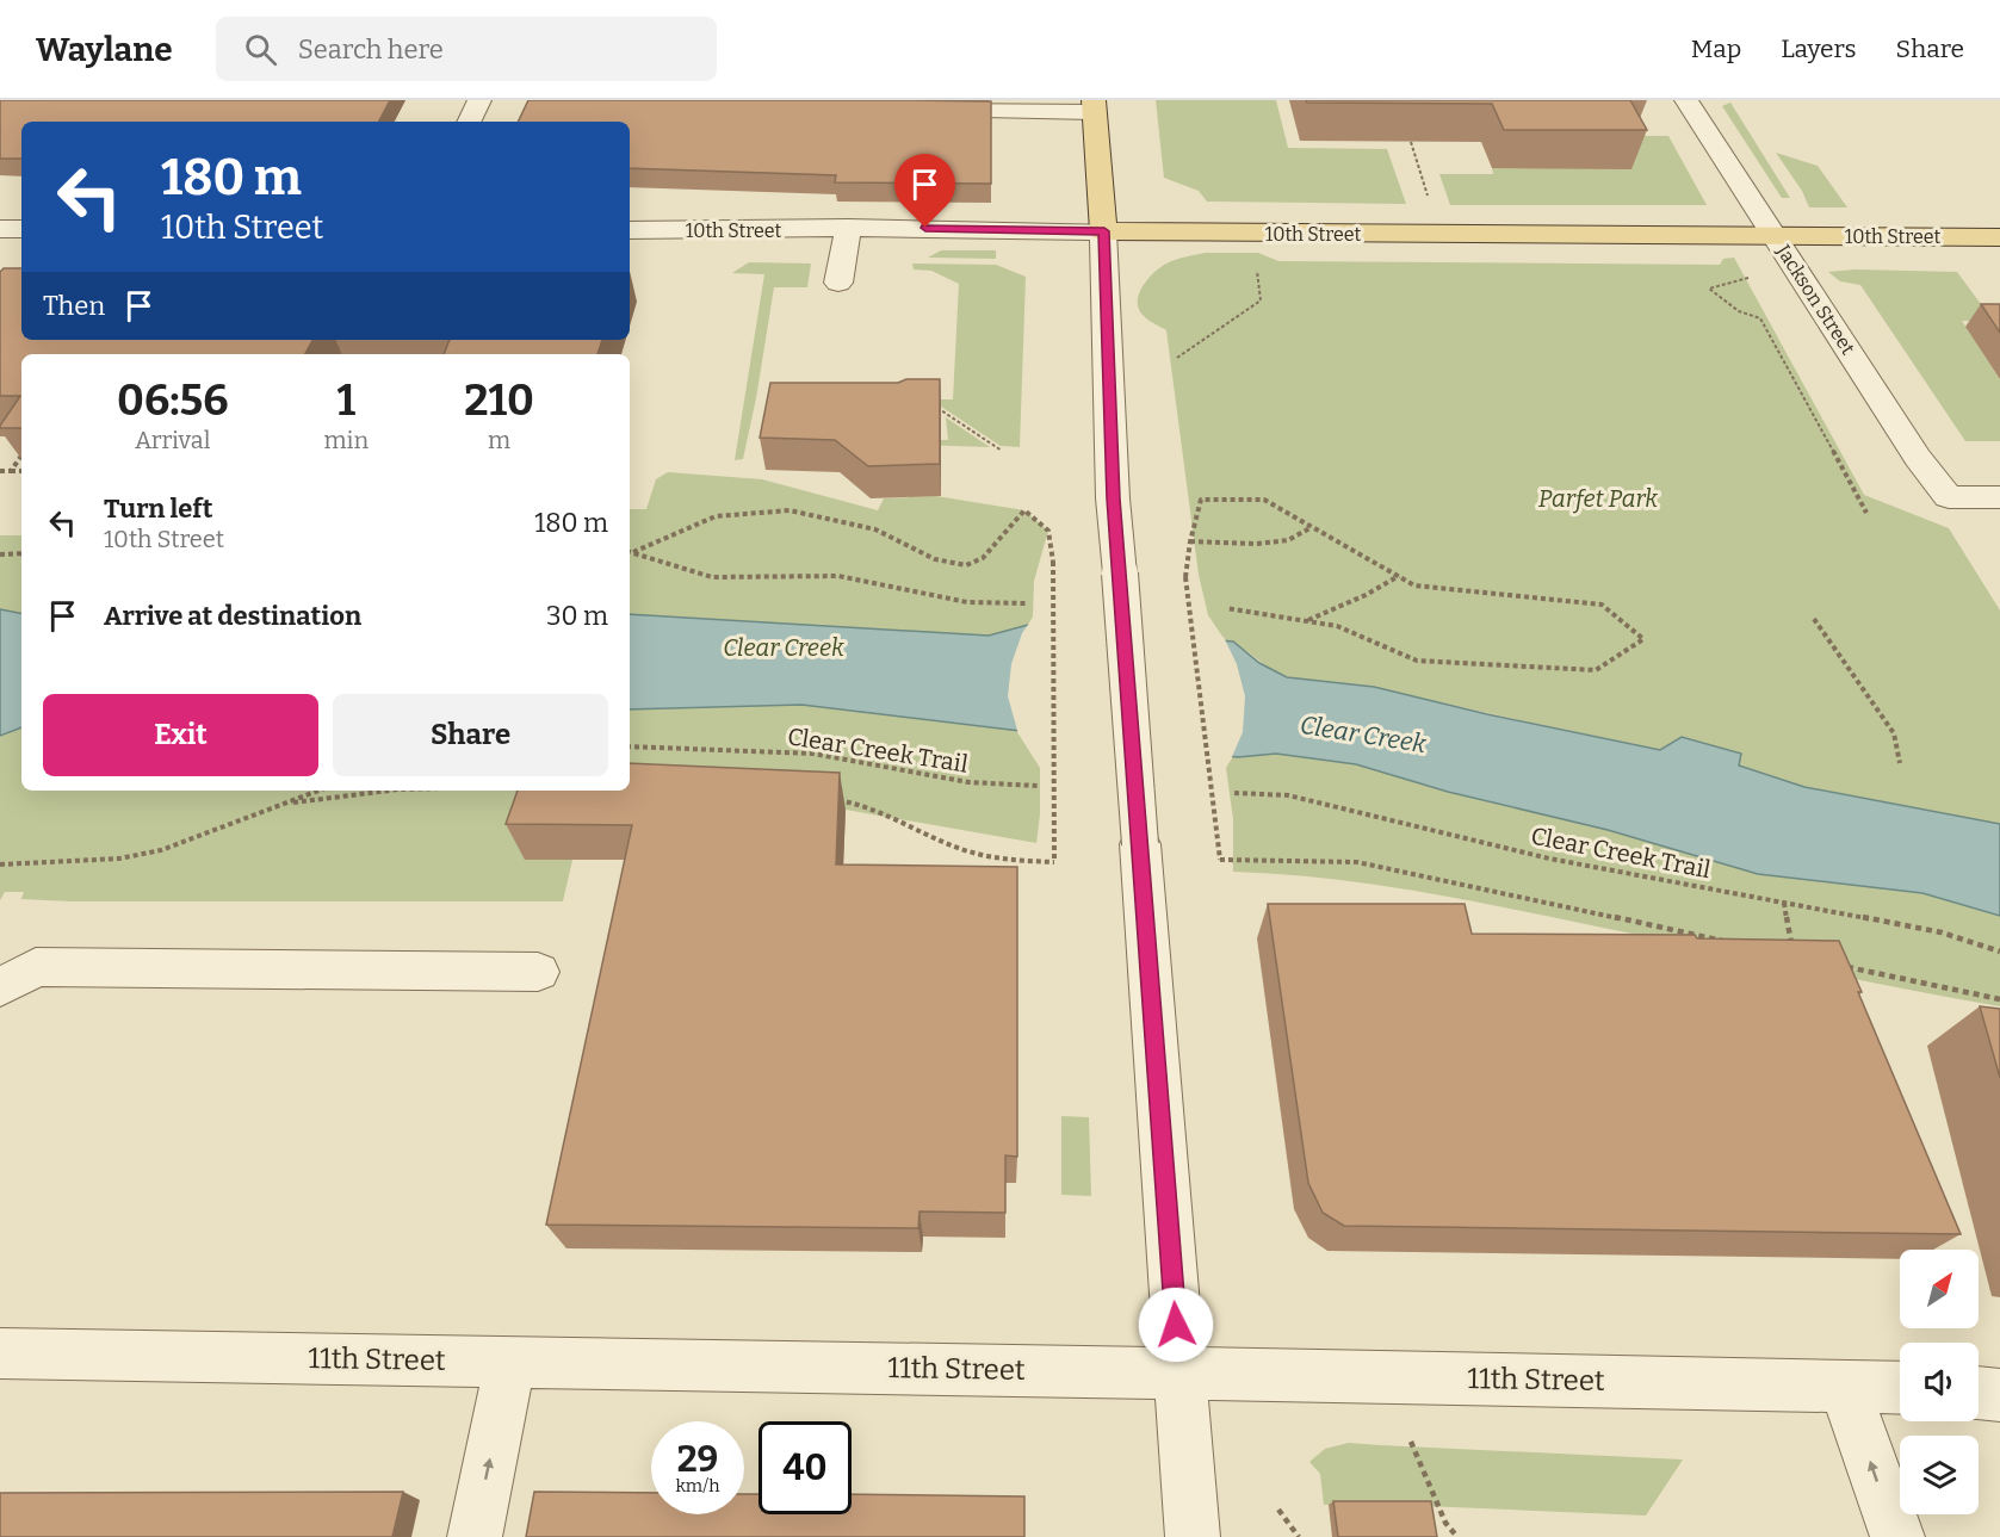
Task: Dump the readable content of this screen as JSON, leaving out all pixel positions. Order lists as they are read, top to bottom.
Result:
{
  "streets": {
    "main road": ["10th Street"],
    "street": ["Jackson Street", "11th Street"],
    "path": ["Clear Creek Trail"]
  },
  "crossings": [
    ["10th Street", "Jackson Street"]
  ],
  "water": ["Clear Creek"],
  "parks": ["Parfet Park", "Clear Creek"],
  "north": "top right",
  "page": {
    "header": "Waylane",
    "search": "Search here",
    "nav": ["Map", "Layers", "Share"],
    "turn": ["180 m", "10th Street"],
    "then": "Then",
    "eta": [
      "06:56",
      "Arrival",
      "1",
      "min",
      "210",
      "m"
    ],
    "list": [
      {
        "name": "Turn left",
        "note": "10th Street",
        "value": "180 m"
      },
      {
        "name": "Arrive at destination",
        "value": "30 m"
      }
    ],
    "buttons": ["Exit", "Share"],
    "speed": "29 km/h",
    "limit": "40"
  }
}
